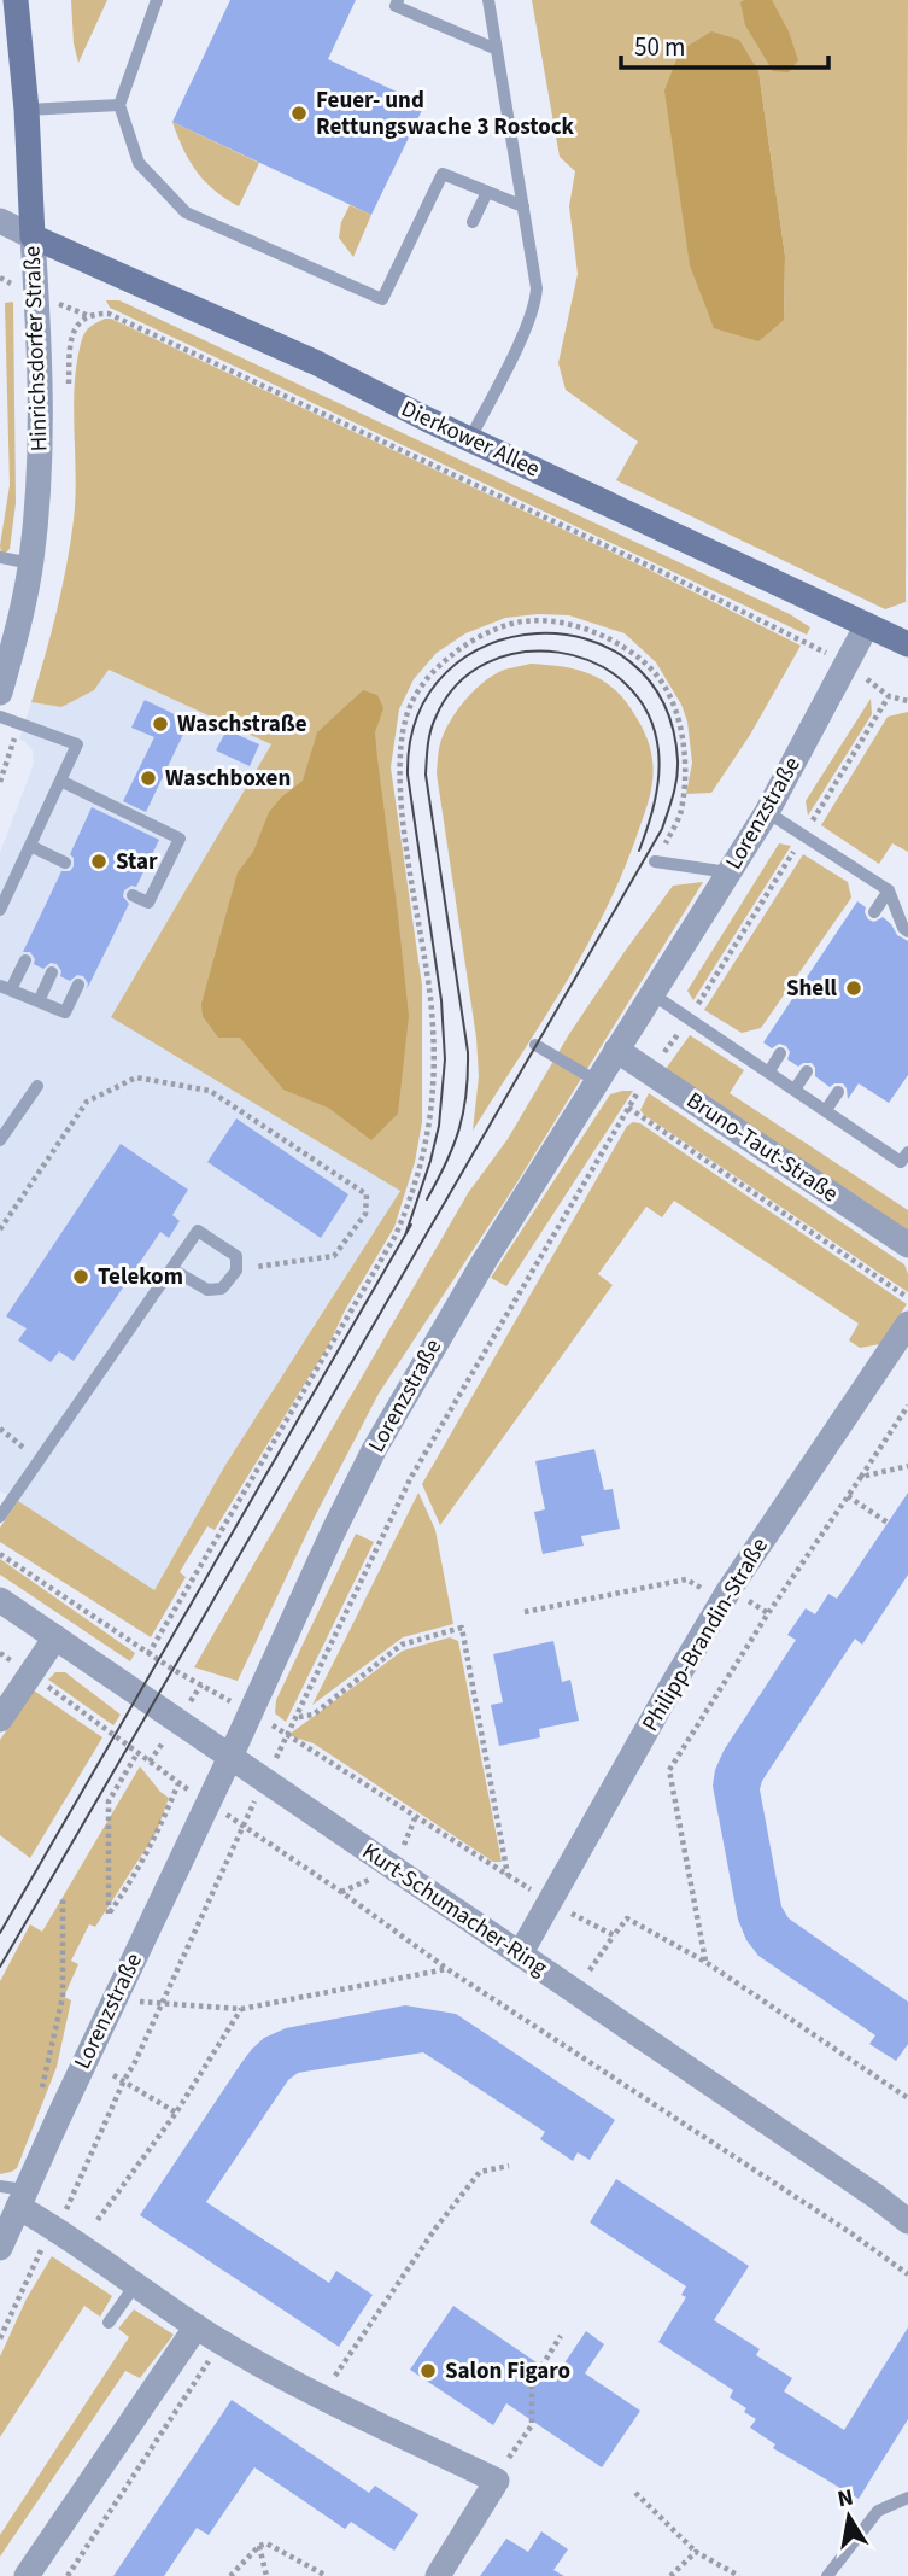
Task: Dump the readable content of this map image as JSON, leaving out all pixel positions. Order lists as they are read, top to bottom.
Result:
{
  "streets": {
    "main road": ["Hinrichsdorfer Straße", "Dierkower Allee"],
    "street": [
      "Lorenzstraße",
      "Bruno-Taut-Straße",
      "Philipp-Brandin-Straße",
      "Kurt-Schumacher-Ring"
    ]
  },
  "crossings": [
    ["Hinrichsdorfer Straße", "Dierkower Allee"],
    ["Dierkower Allee", "Lorenzstraße"],
    ["Lorenzstraße", "Bruno-Taut-Straße"],
    ["Lorenzstraße", "Kurt-Schumacher-Ring"],
    ["Philipp-Brandin-Straße", "Kurt-Schumacher-Ring"]
  ],
  "places": [
    "Feuer- und Rettungswache 3 Rostock",
    "Waschstraße",
    "Waschboxen",
    "Star",
    "Shell",
    "Telekom",
    "Salon Figaro"
  ],
  "scale_bar": "50 m",
  "north": "top"
}
